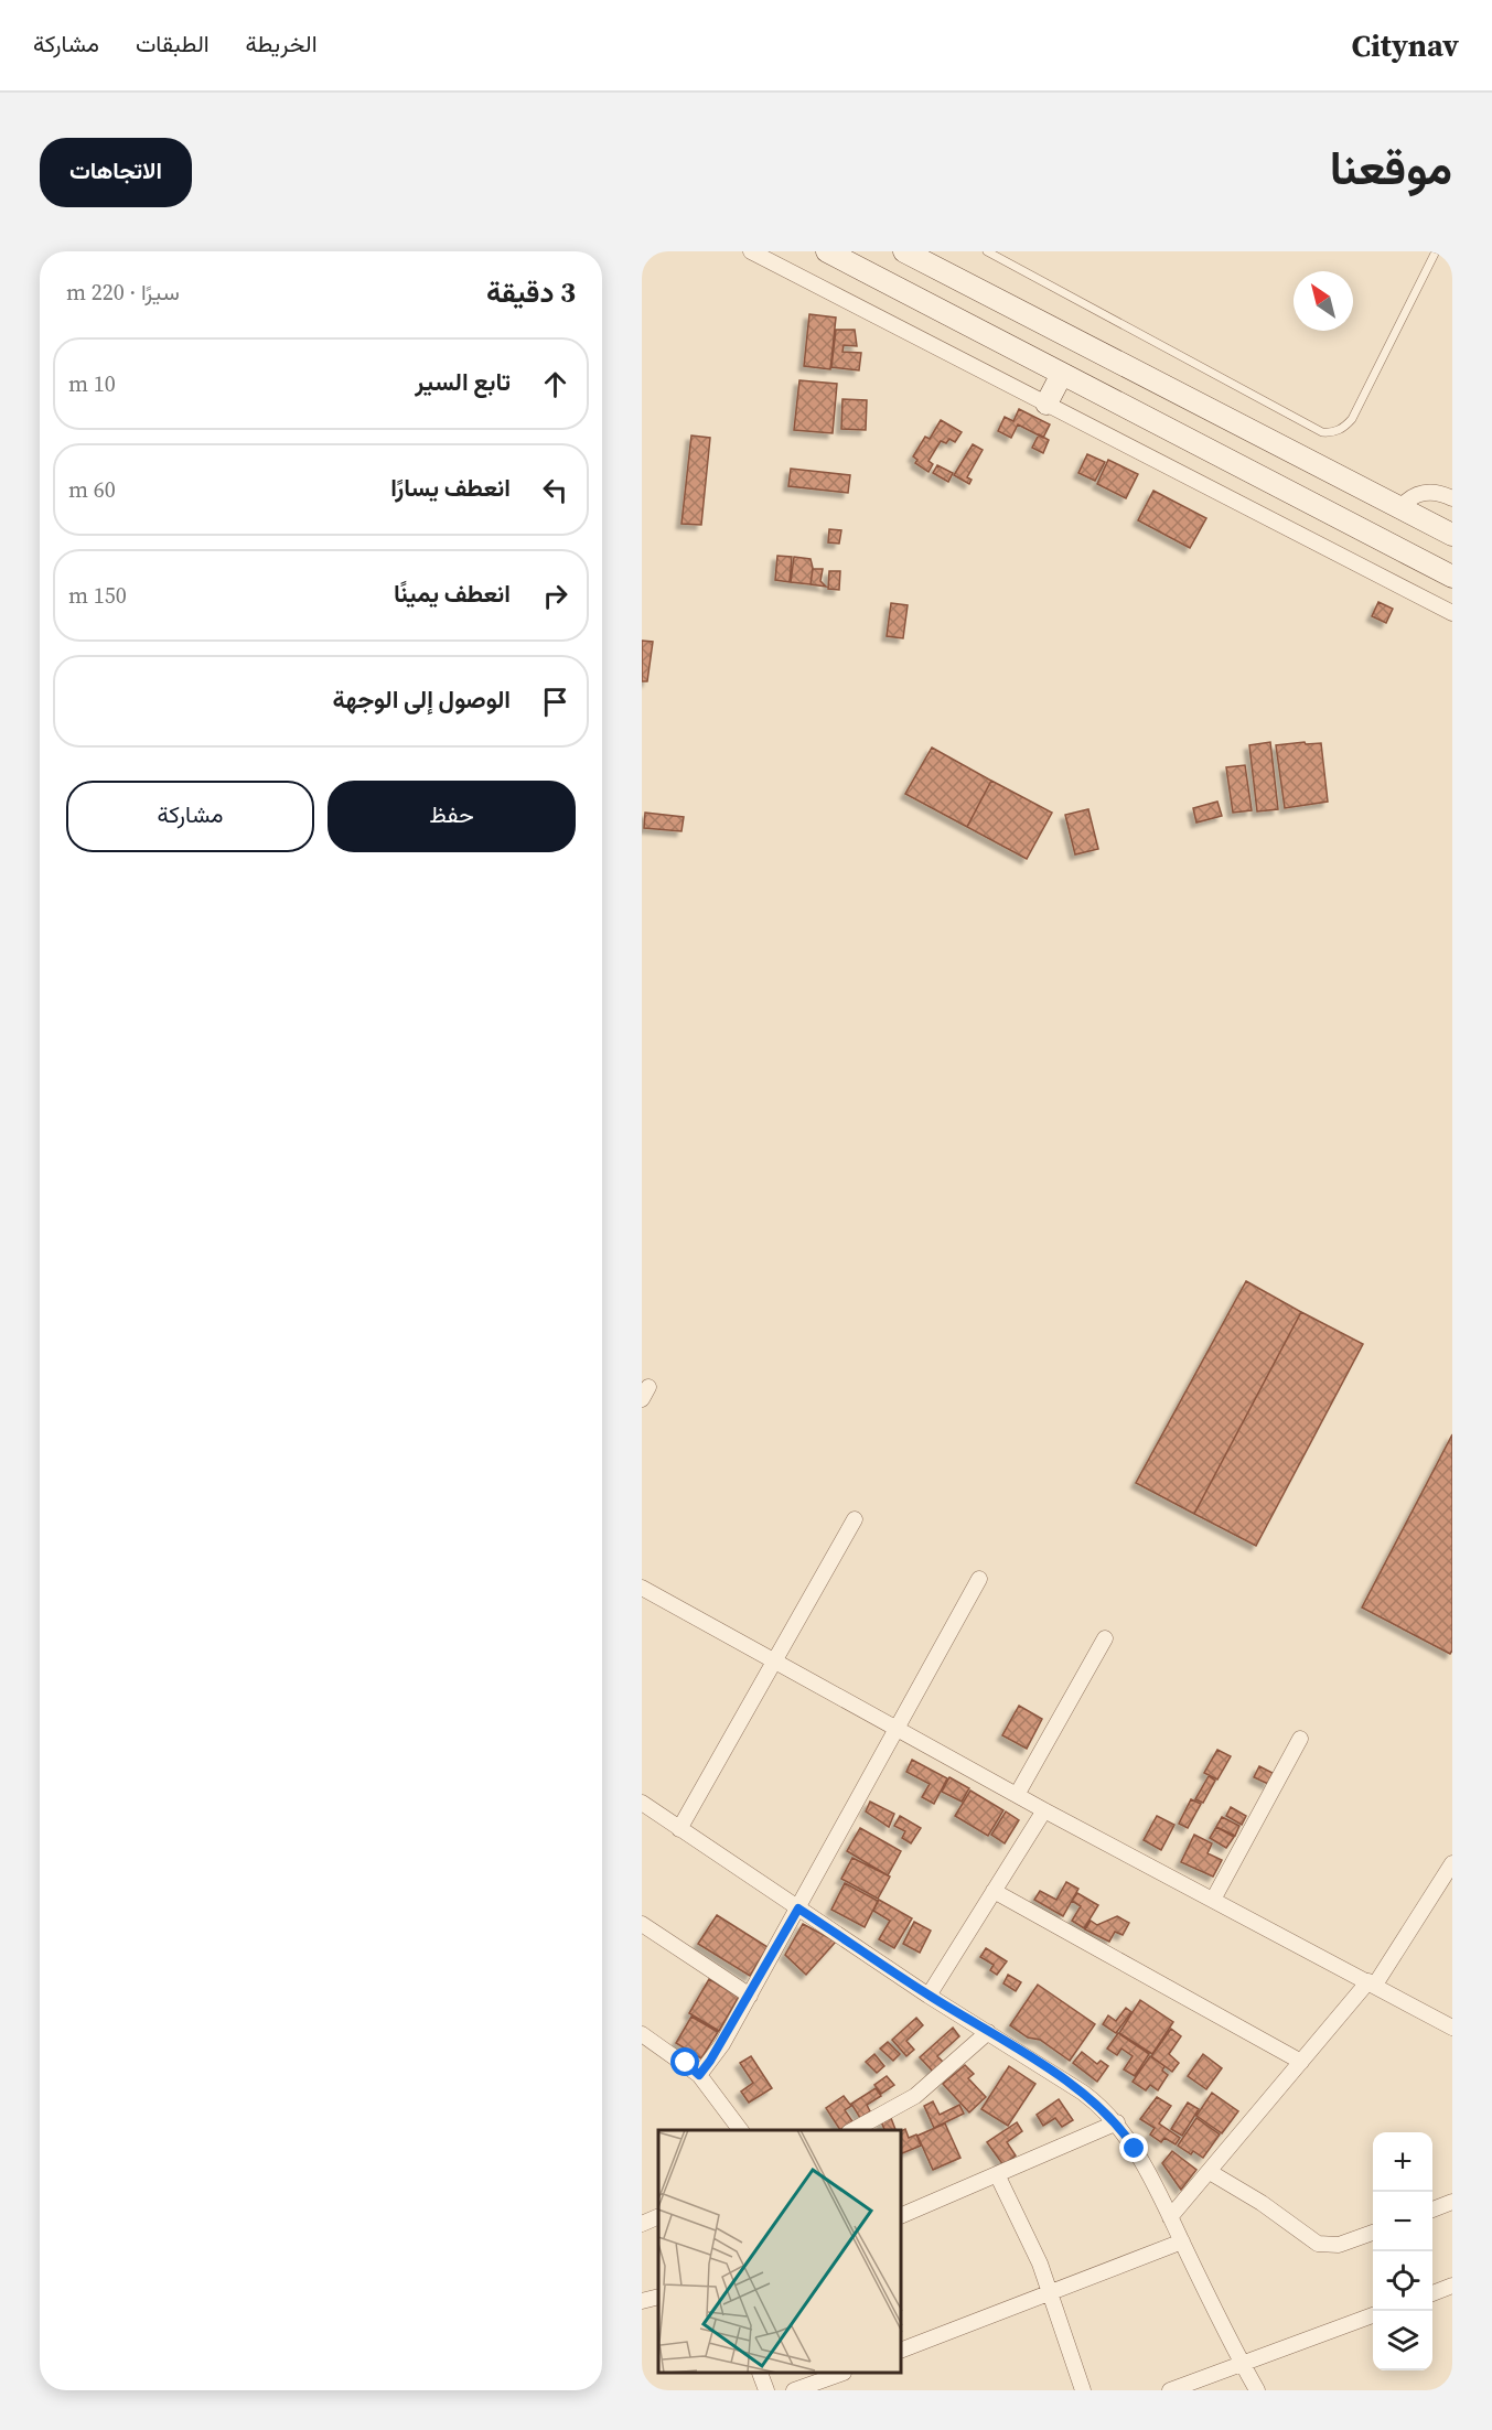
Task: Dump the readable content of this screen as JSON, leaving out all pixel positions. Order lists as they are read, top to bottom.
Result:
{
  "north": "top left",
  "page": {
    "header": "Citynav",
    "nav": ["الخريطة", "الطبقات", "مشاركة"],
    "title": "موقعنا",
    "buttons": [
      "الاتجاهات",
      ["حفظ", "مشاركة"]
    ],
    "heading": ["3 دقيقة", "سيرًا · 220 m"],
    "list": [
      ["تابع السير", "10 m"],
      ["انعطف يسارًا", "60 m"],
      ["انعطف يمينًا", "150 m"],
      "الوصول إلى الوجهة"
    ],
    "map_buttons": ["+", "−"]
  }
}
